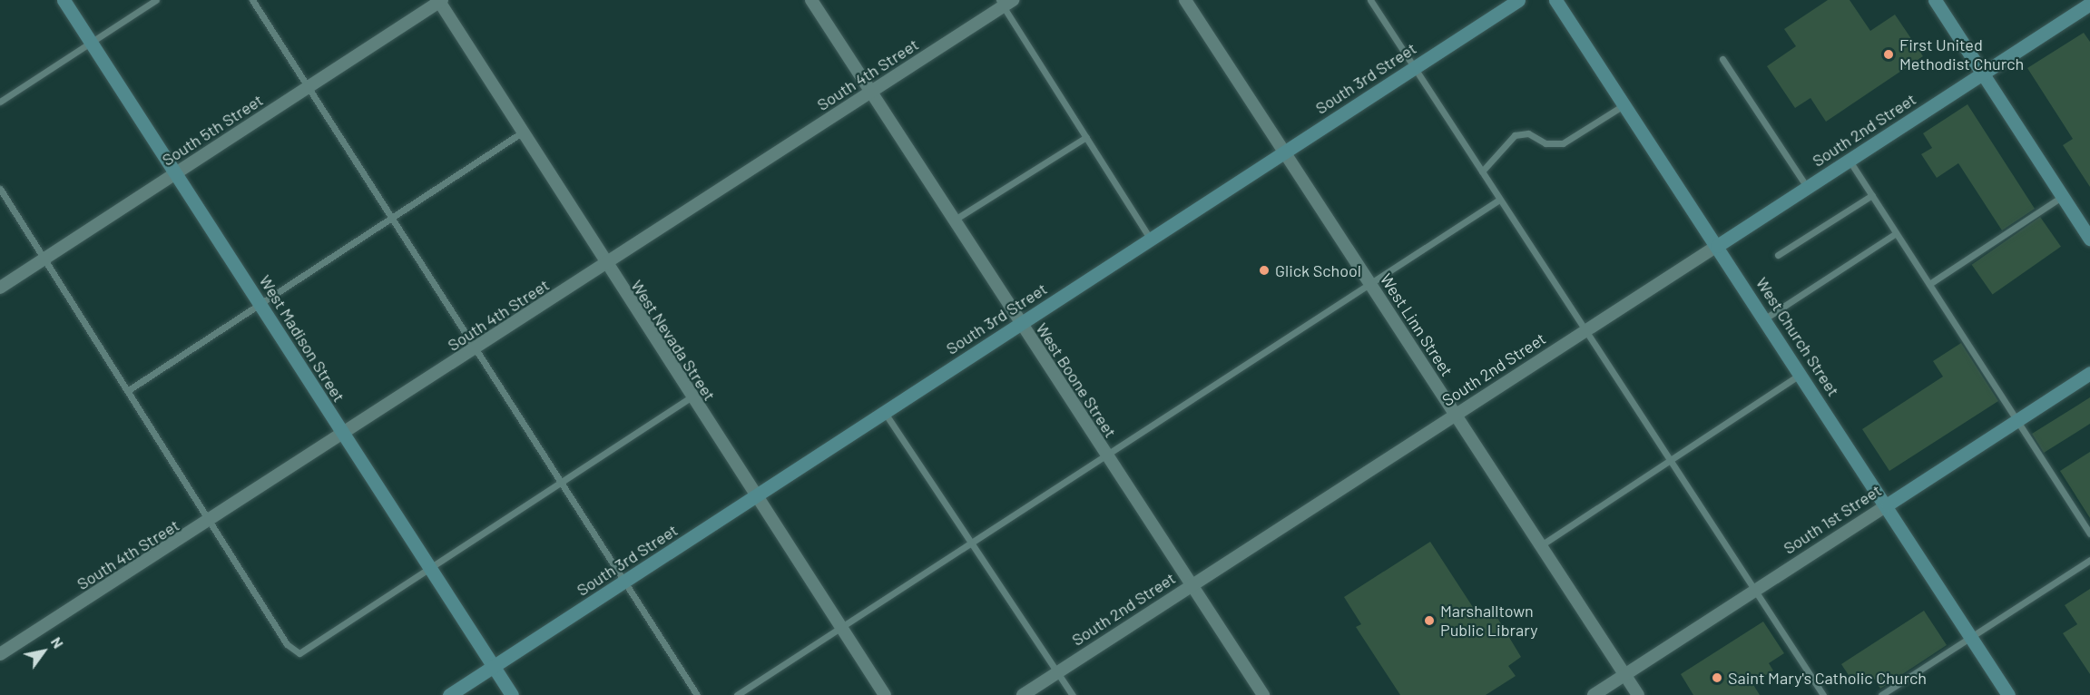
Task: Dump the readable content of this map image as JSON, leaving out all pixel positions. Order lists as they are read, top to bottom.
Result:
{
  "streets": {
    "main road": [
      "South 3rd Street",
      "South 2nd Street",
      "West Church Street",
      "West Madison Street",
      "South 1st Street"
    ],
    "street": [
      "South 4th Street",
      "South 5th Street",
      "West Linn Street",
      "West Nevada Street",
      "West Boone Street"
    ]
  },
  "crossings": [
    ["South 4th Street", "West Madison Street"],
    ["South 4th Street", "West Nevada Street"],
    ["South 4th Street", "West Boone Street"],
    ["South 3rd Street", "West Linn Street"],
    ["South 3rd Street", "West Madison Street"],
    ["South 3rd Street", "West Nevada Street"],
    ["South 3rd Street", "West Boone Street"],
    ["South 5th Street", "West Madison Street"],
    ["South 5th Street", "West Nevada Street"],
    ["South 2nd Street", "West Linn Street"],
    ["South 2nd Street", "West Church Street"],
    ["South 2nd Street", "West Boone Street"],
    ["West Linn Street", "South 1st Street"],
    ["West Church Street", "South 1st Street"]
  ],
  "places": [
    "First United Methodist Church",
    "Glick School",
    "Marshalltown Public Library",
    "Saint Mary's Catholic Church"
  ],
  "north": "top right"
}
